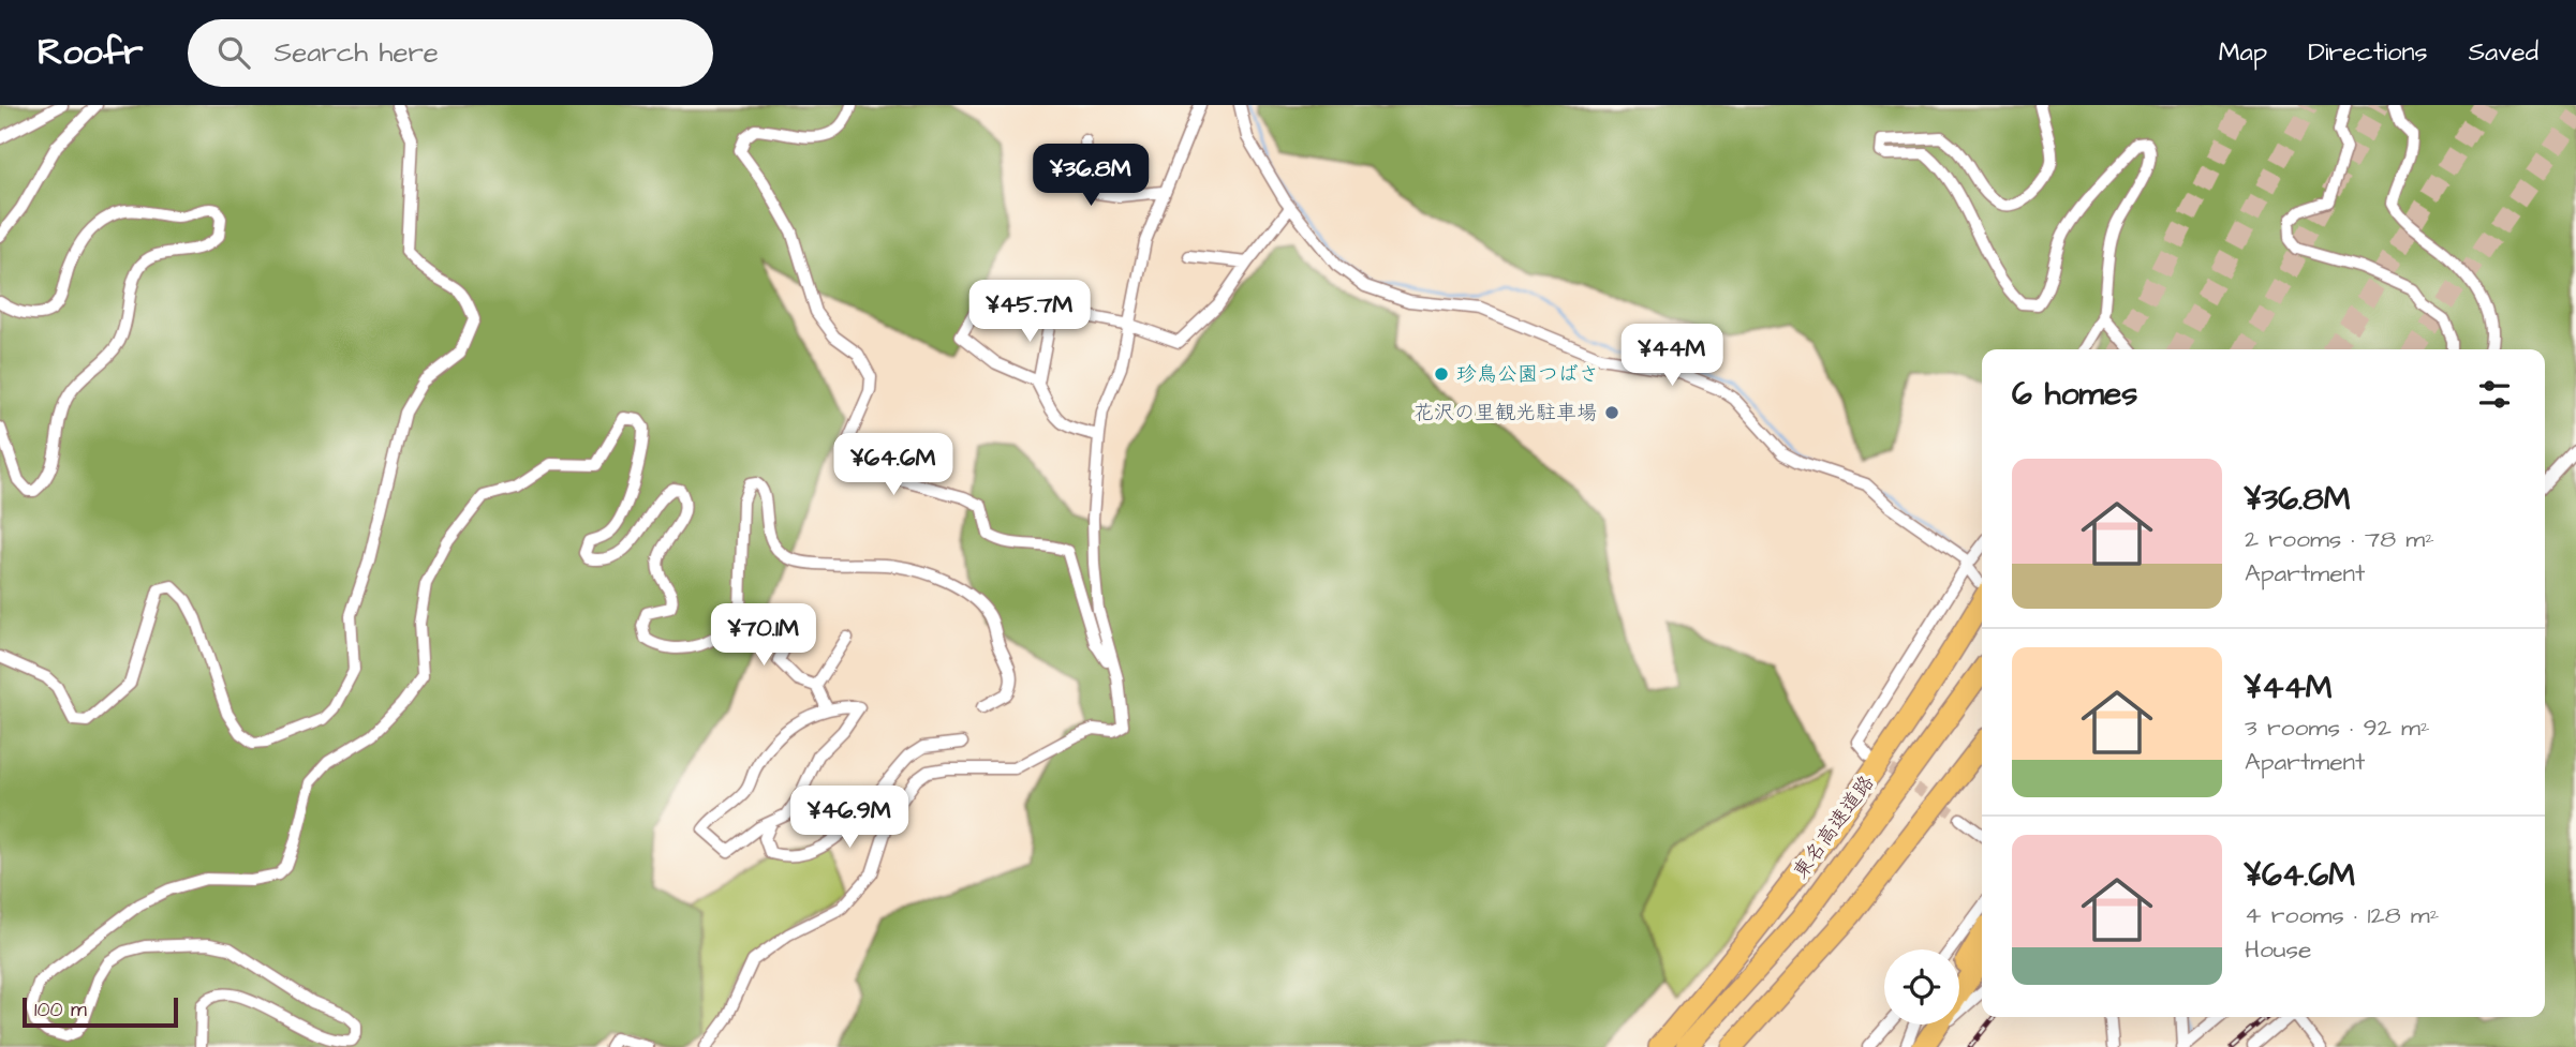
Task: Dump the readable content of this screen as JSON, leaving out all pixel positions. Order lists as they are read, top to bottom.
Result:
{
  "streets": {
    "highway": ["東名高速道路"]
  },
  "places": ["珍鳥公園つばさ", "花沢の里観光駐車場"],
  "scale_bar": "100 m",
  "page": {
    "header": "Roofr",
    "search": "Search here",
    "nav": ["Map", "Directions", "Saved"],
    "price": [
      "¥36.8M",
      "¥45.7M",
      "¥44M",
      "¥64.6M",
      "¥70.1M",
      "¥46.9M"
    ],
    "heading": "6 homes",
    "list": [
      {
        "name": "¥36.8M",
        "note": "2 rooms · 78 m² · Apartment"
      },
      {
        "name": "¥44M",
        "note": "3 rooms · 92 m² · Apartment"
      },
      {
        "name": "¥64.6M",
        "note": "4 rooms · 128 m² · House"
      }
    ],
    "scale": "100 m"
  }
}
